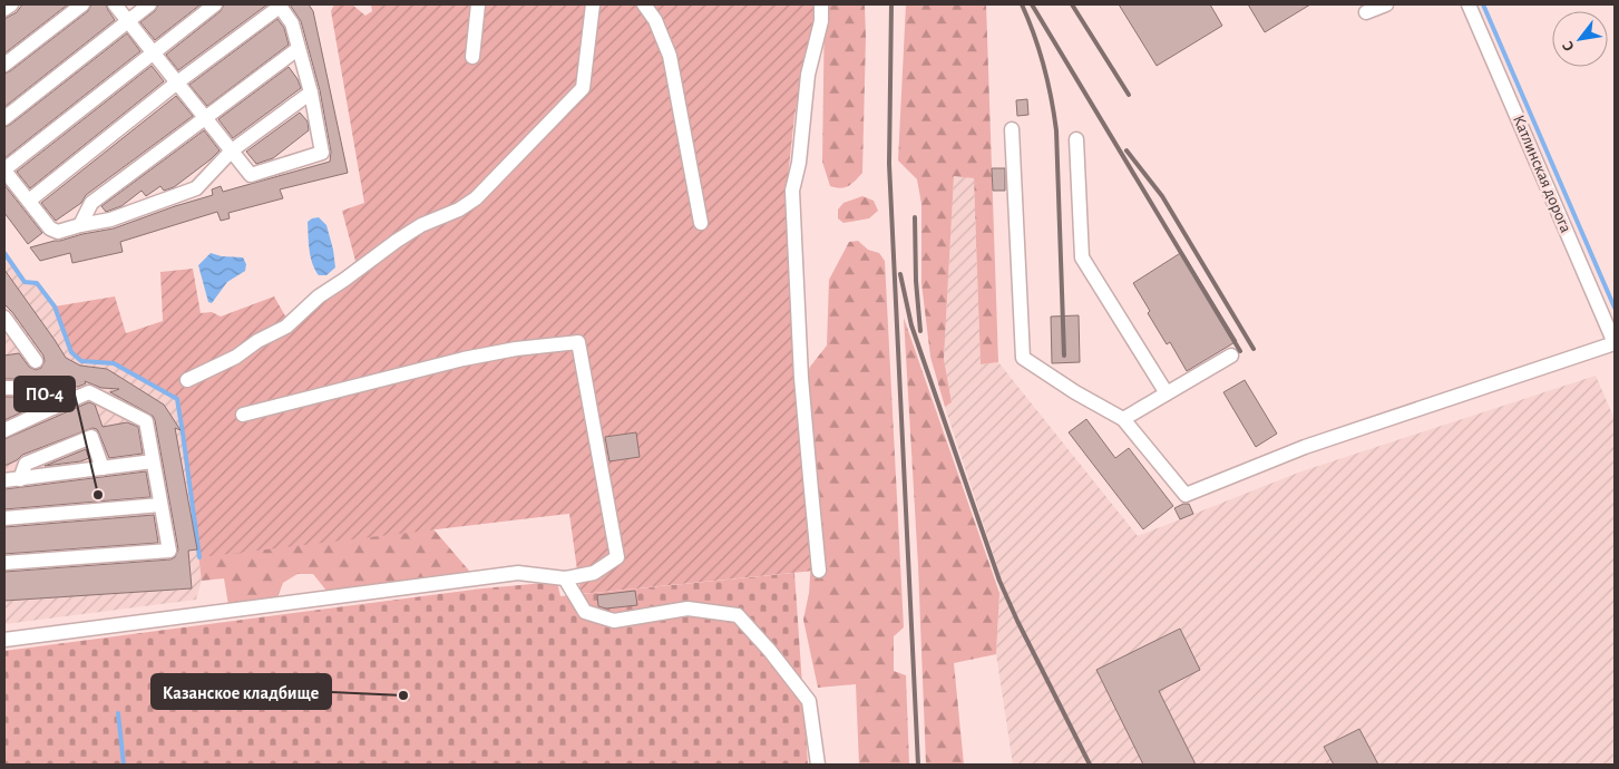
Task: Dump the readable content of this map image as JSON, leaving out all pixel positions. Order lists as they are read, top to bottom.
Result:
{
  "streets": {
    "street": ["Катлинская дорога"]
  },
  "places": ["ПО-4", "Казанское кладбище"],
  "north": "bottom left"
}
